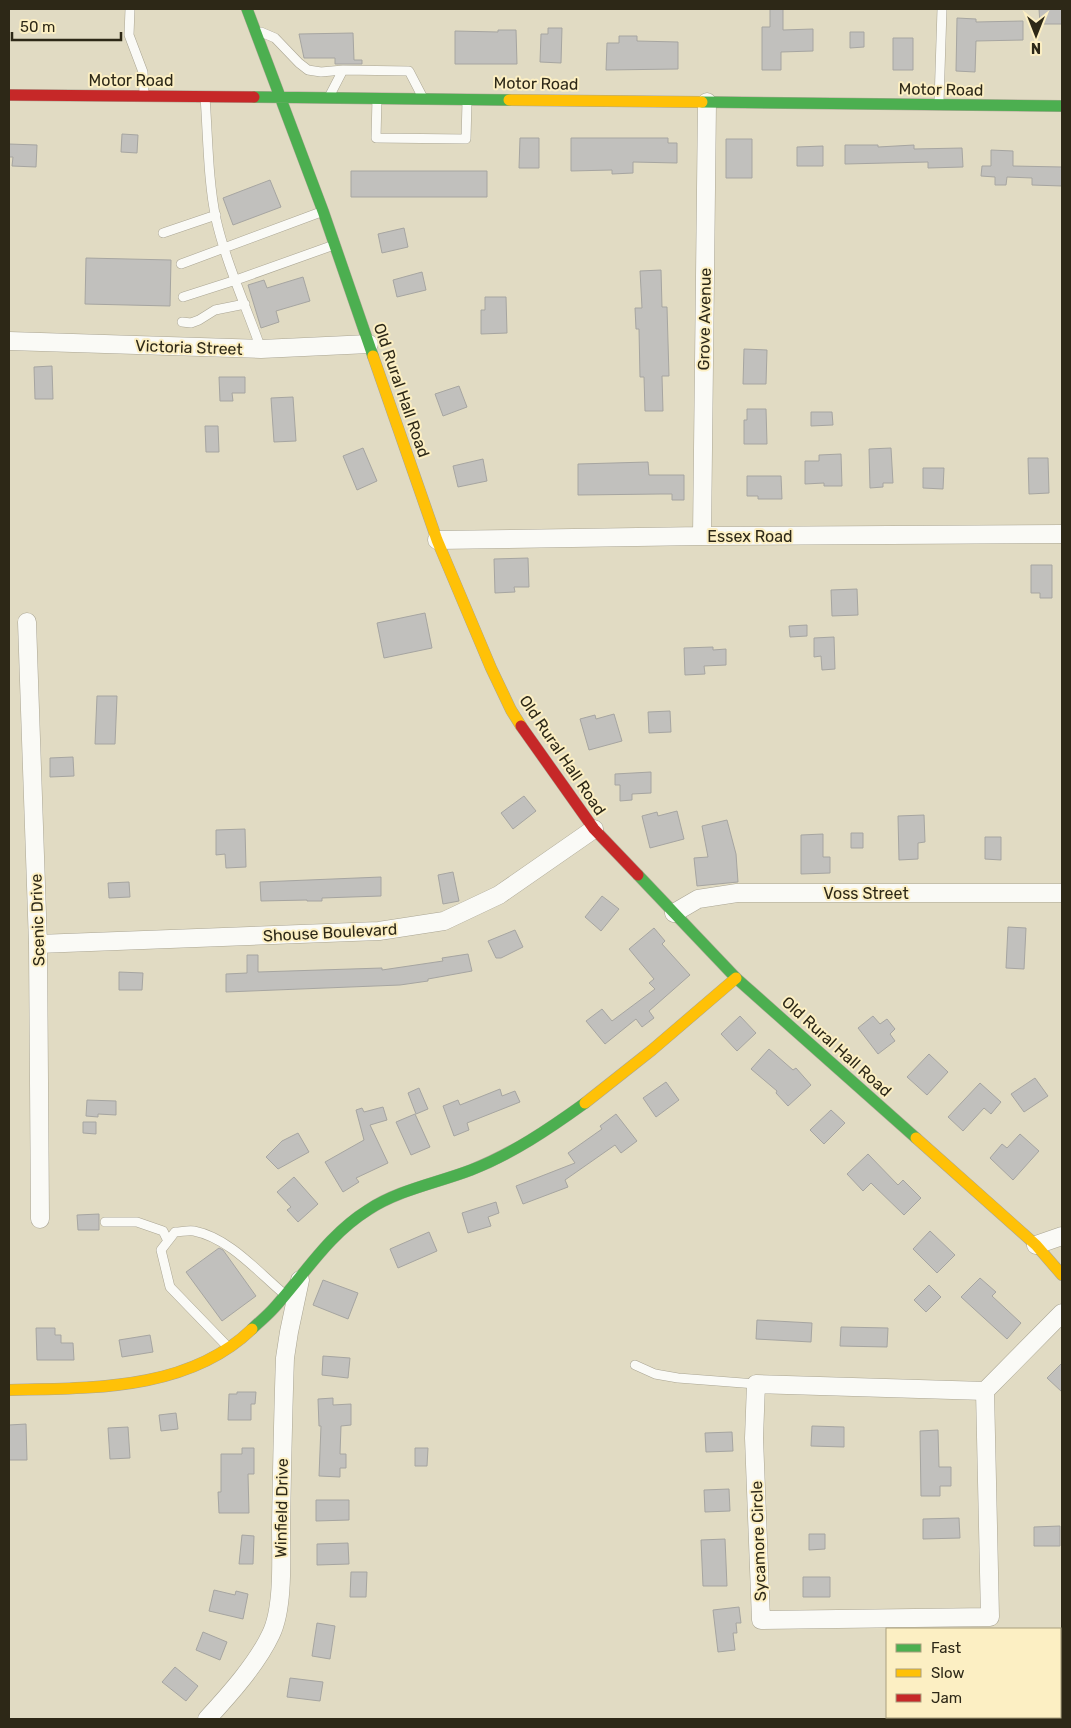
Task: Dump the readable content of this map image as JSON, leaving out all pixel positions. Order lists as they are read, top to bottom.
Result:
{
  "streets": {
    "main road": ["Motor Road", "Old Rural Hall Road"],
    "street": [
      "Grove Avenue",
      "Victoria Street",
      "Essex Road",
      "Voss Street",
      "Scenic Drive",
      "Shouse Boulevard",
      "Winfield Drive",
      "Sycamore Circle"
    ]
  },
  "crossings": [
    ["Motor Road", "Grove Avenue"],
    ["Motor Road", "Old Rural Hall Road"],
    ["Grove Avenue", "Essex Road"],
    ["Victoria Street", "Old Rural Hall Road"],
    ["Old Rural Hall Road", "Essex Road"],
    ["Old Rural Hall Road", "Voss Street"],
    ["Old Rural Hall Road", "Shouse Boulevard"],
    ["Scenic Drive", "Shouse Boulevard"]
  ],
  "legend": ["Fast", "Slow", "Jam"],
  "scale_bar": "50 m",
  "north": "bottom"
}
